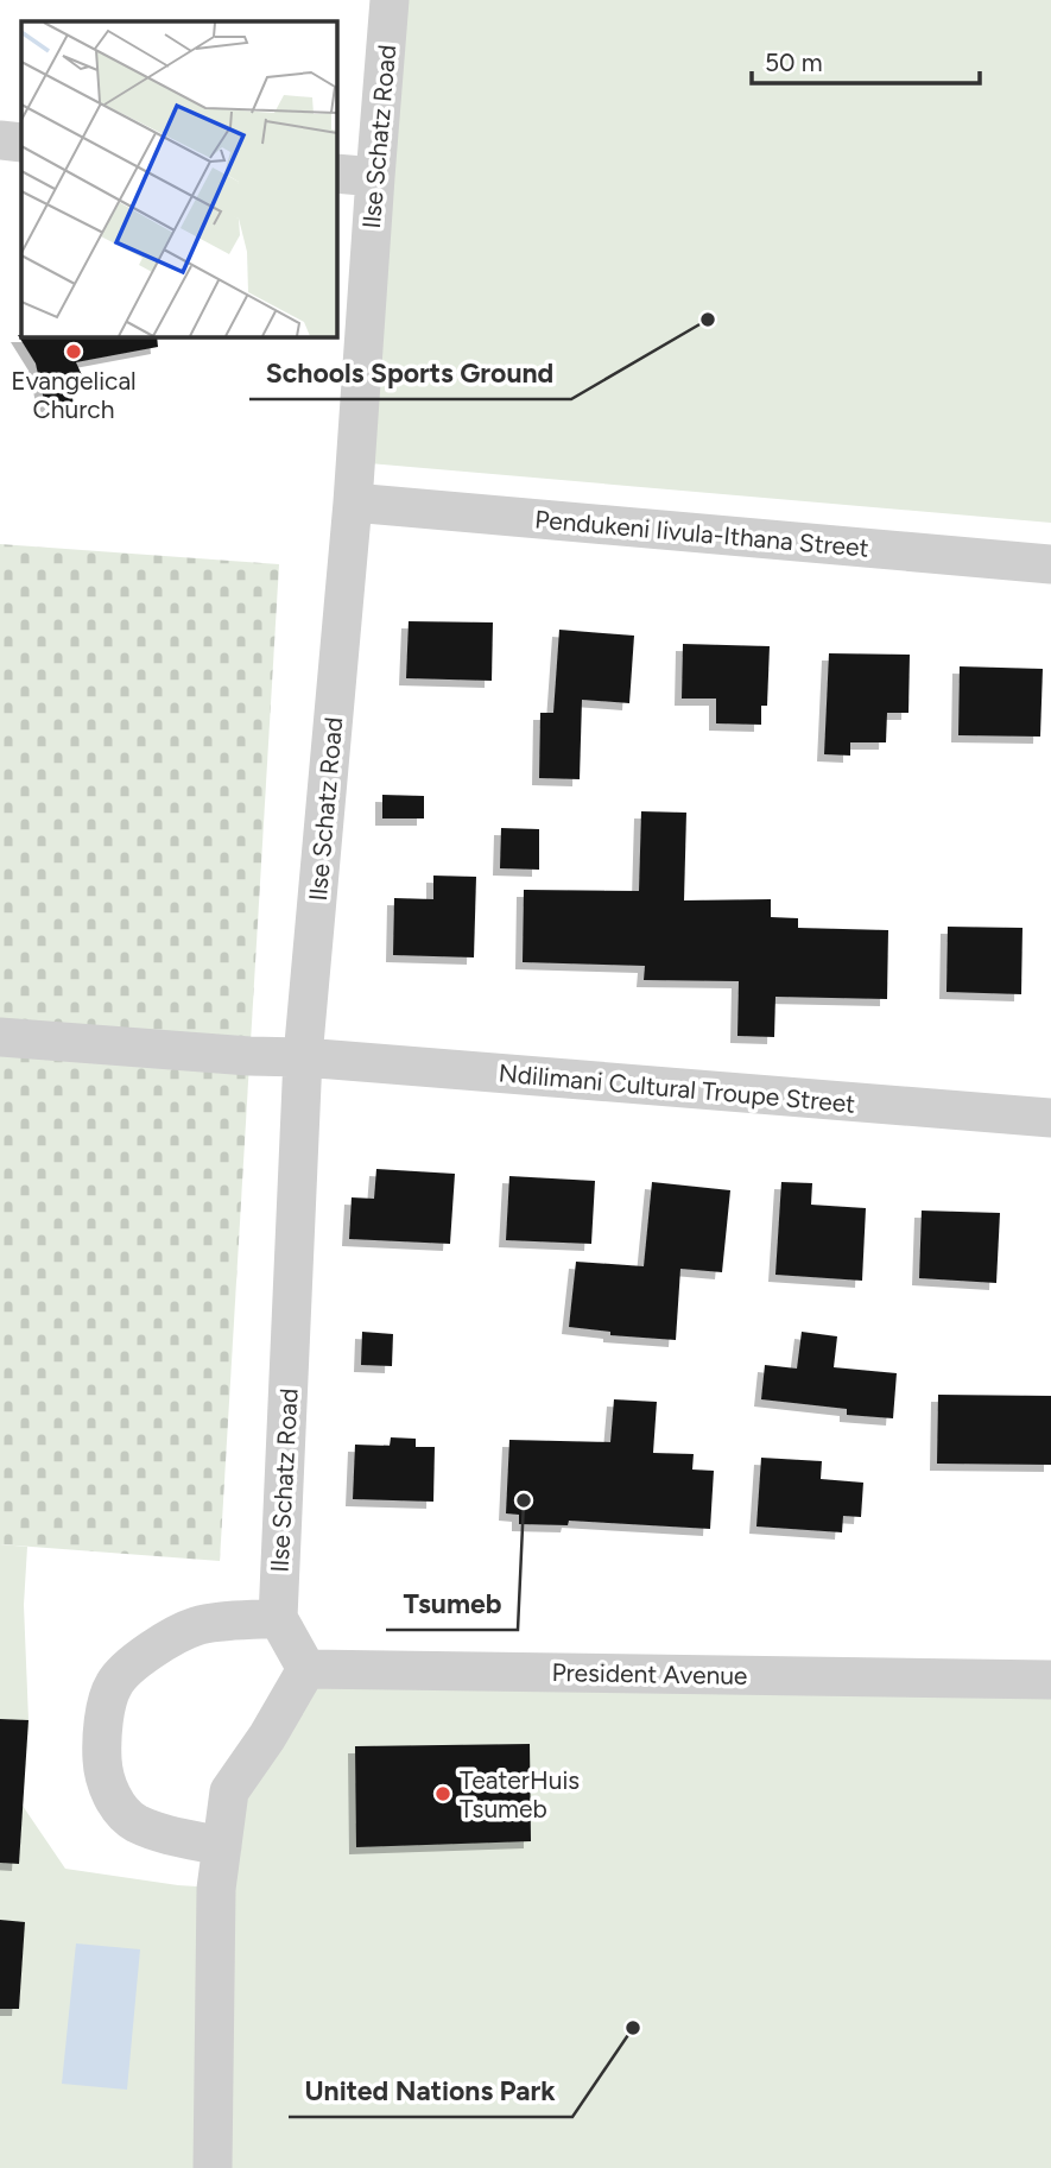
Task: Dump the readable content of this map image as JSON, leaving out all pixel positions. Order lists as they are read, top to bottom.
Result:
{
  "streets": {
    "street": [
      "Ilse Schatz Road",
      "Pendukeni Iivula-Ithana Street",
      "Ndilimani Cultural Troupe Street",
      "President Avenue"
    ]
  },
  "crossings": [
    ["Ilse Schatz Road", "Pendukeni Iivula-Ithana Street"],
    ["Ilse Schatz Road", "Ndilimani Cultural Troupe Street"]
  ],
  "places": [
    "Schools Sports Ground",
    "Evangelical Church",
    "Tsumeb",
    "TeaterHuis Tsumeb",
    "United Nations Park"
  ],
  "scale_bar": "50 m"
}
